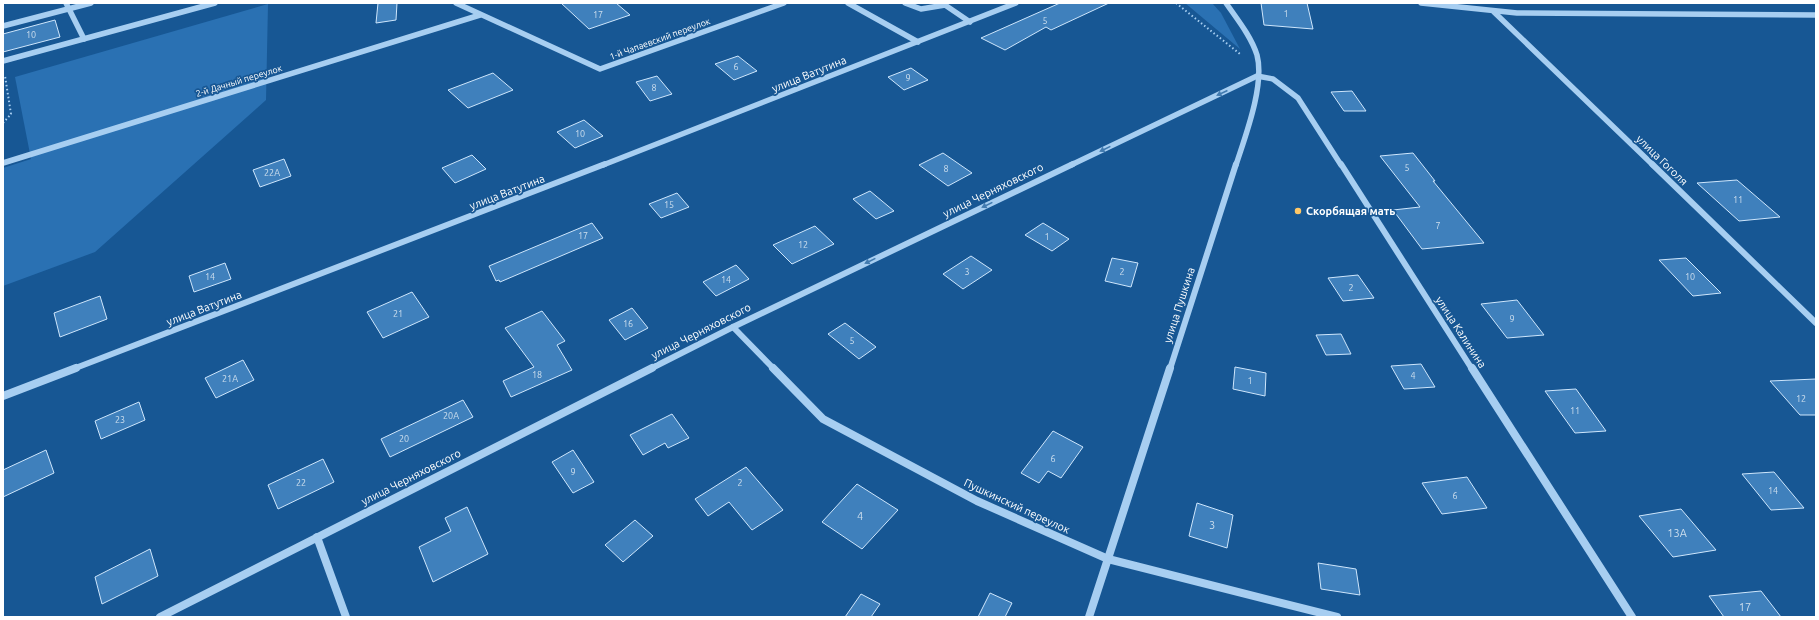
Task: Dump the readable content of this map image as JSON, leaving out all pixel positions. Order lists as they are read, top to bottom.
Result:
{
  "streets": {
    "street": [
      "1-й Чапаевский переулок",
      "улица Ватутина",
      "2-й Дачный переулок",
      "улица Гоголя",
      "улица Черняховского",
      "улица Пушкина",
      "улица Калинина",
      "Пушкинский переулок"
    ]
  },
  "crossings": [
    ["1-й Чапаевский переулок", "2-й Дачный переулок"],
    ["улица Черняховского", "улица Пушкина"],
    ["улица Черняховского", "улица Калинина"],
    ["улица Черняховского", "Пушкинский переулок"],
    ["улица Пушкина", "улица Калинина"],
    ["улица Пушкина", "Пушкинский переулок"]
  ],
  "one_way": ["улица Черняховского"],
  "places": ["Скорбящая мать"],
  "house_numbers": [
    "1",
    "17",
    "5",
    "10",
    "6",
    "9",
    "8",
    "10",
    "5",
    "8",
    "22А",
    "11",
    "15",
    "7",
    "17",
    "1",
    "12",
    "3",
    "2",
    "14",
    "10",
    "14",
    "2",
    "21",
    "9",
    "16",
    "5",
    "18",
    "4",
    "21А",
    "1",
    "12",
    "11",
    "20А",
    "23",
    "20",
    "6",
    "9",
    "22",
    "2",
    "14",
    "6",
    "4",
    "3",
    "13А",
    "17"
  ]
}
